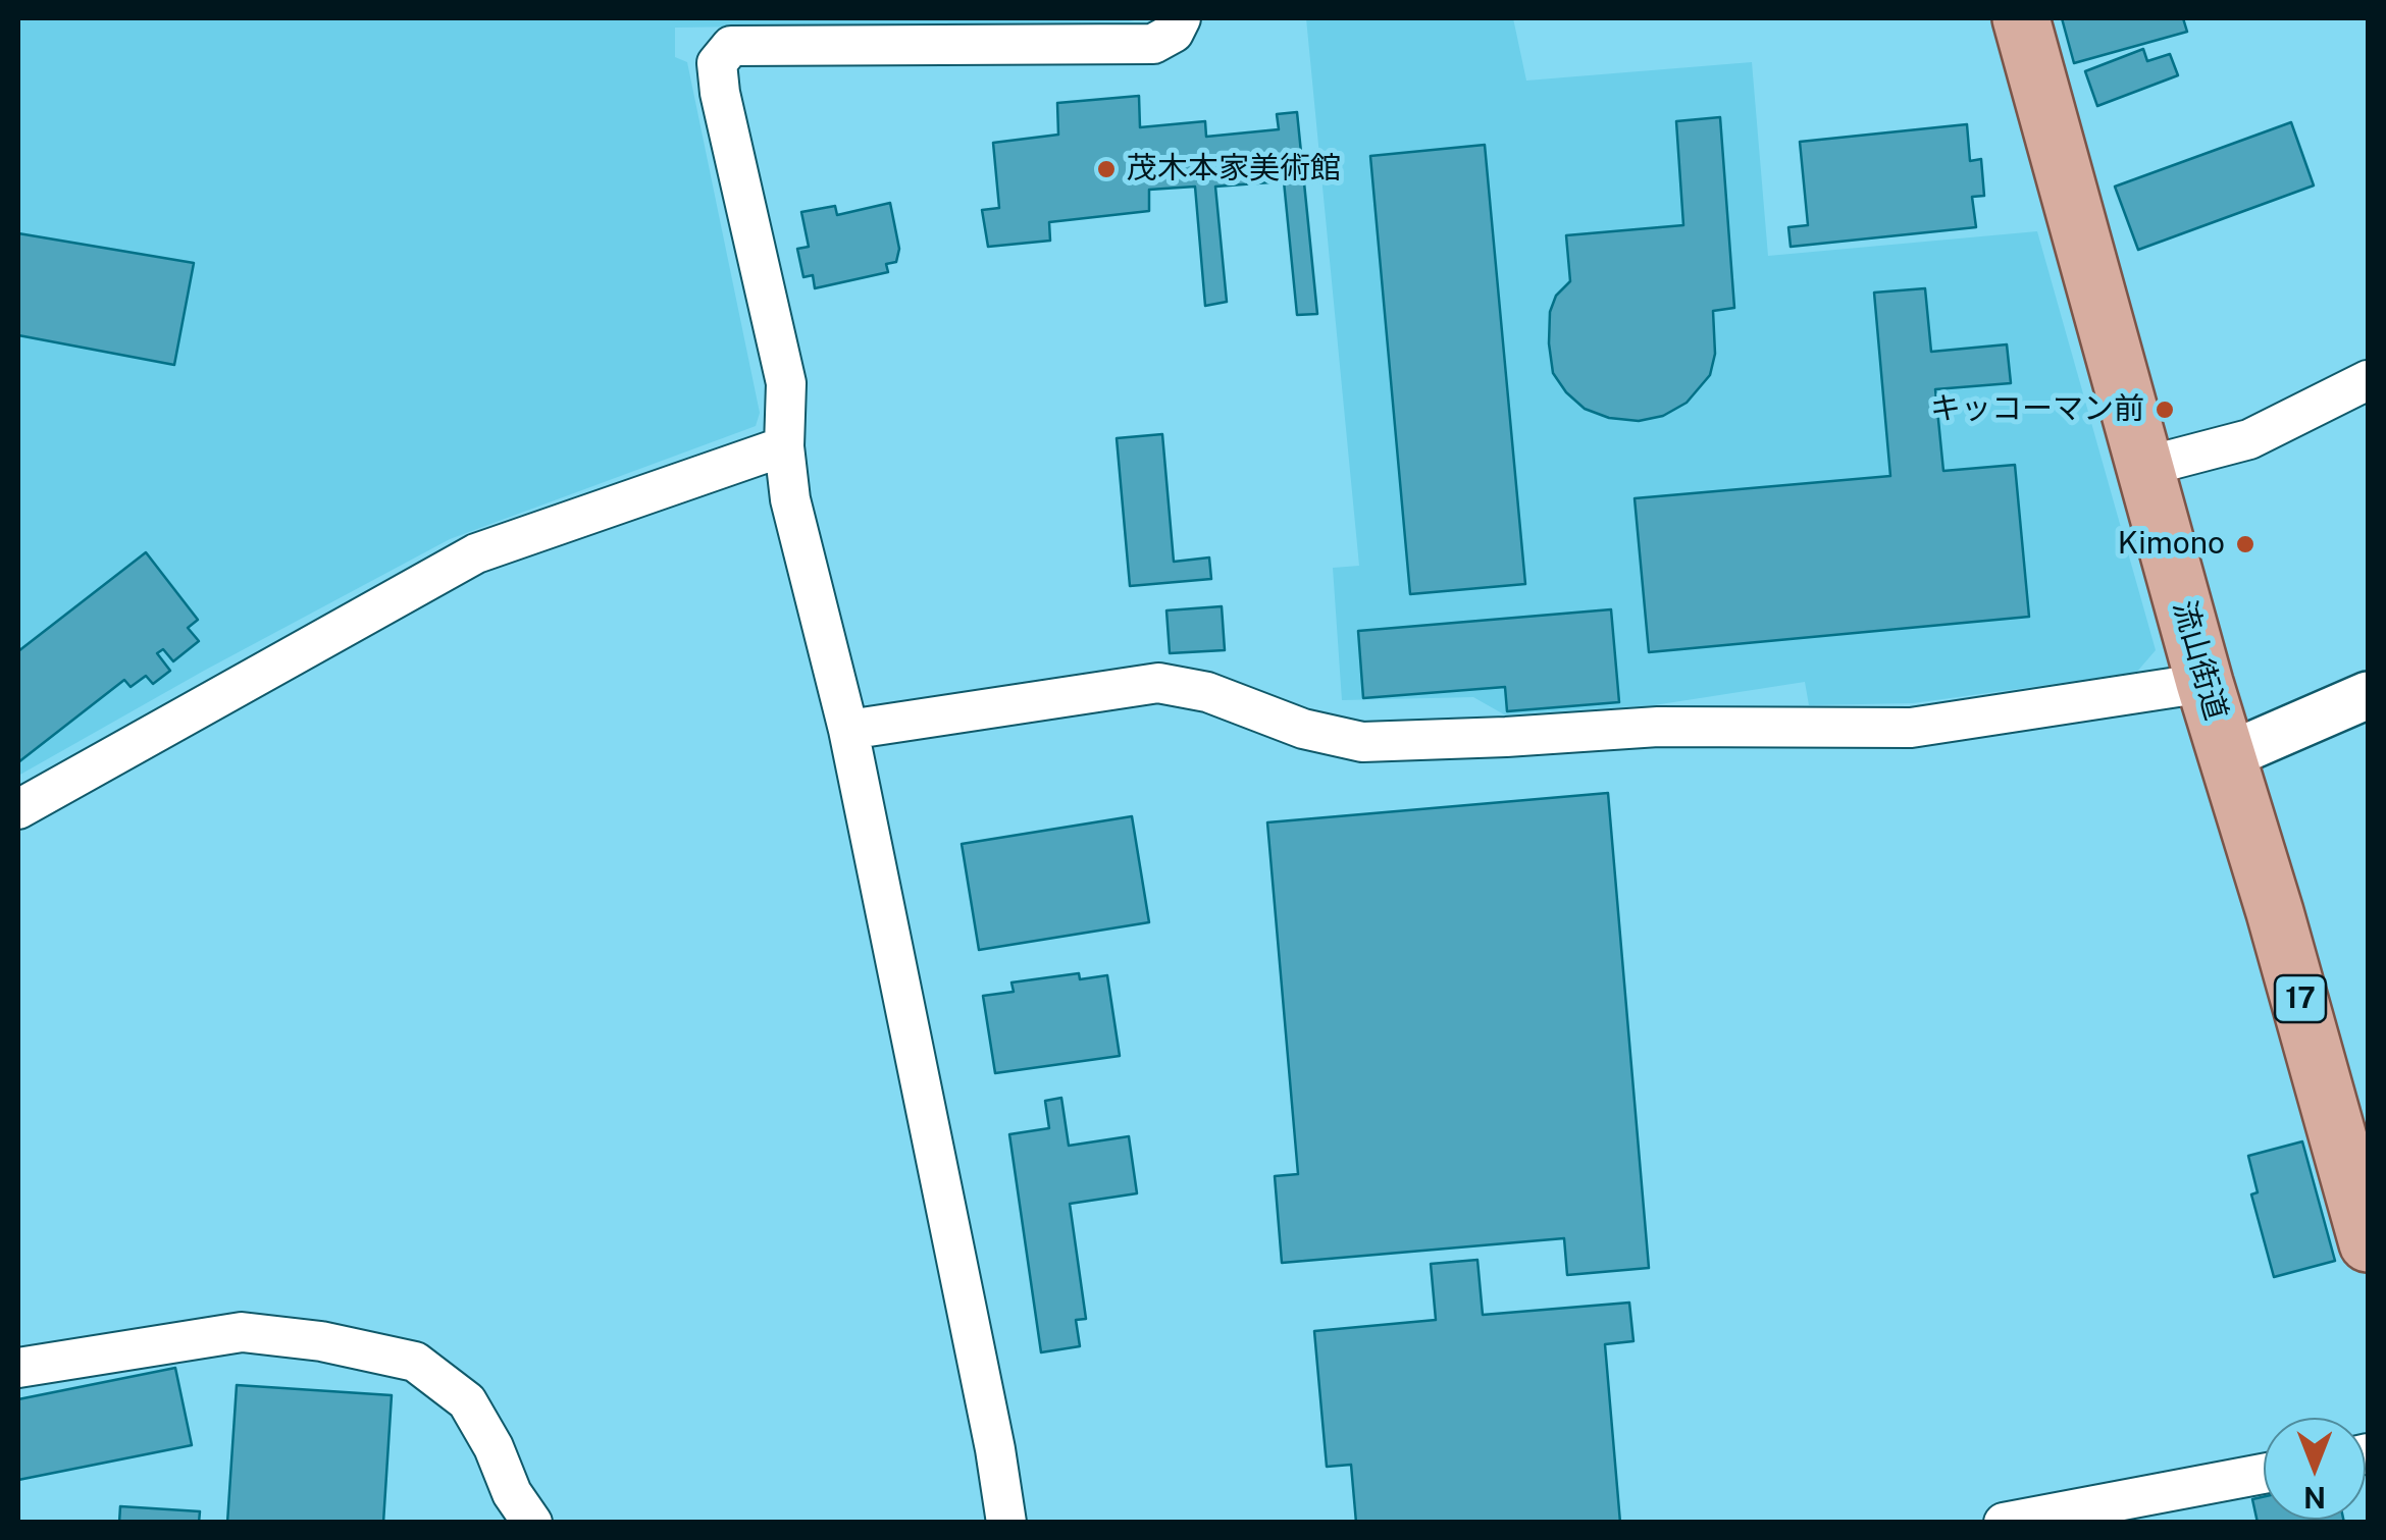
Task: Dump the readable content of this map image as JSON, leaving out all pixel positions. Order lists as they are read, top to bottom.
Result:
{
  "streets": {
    "main road": ["流山街道", "17"]
  },
  "places": ["茂木本家美術館", "キッコーマン前", "Kimono"],
  "north": "bottom"
}
